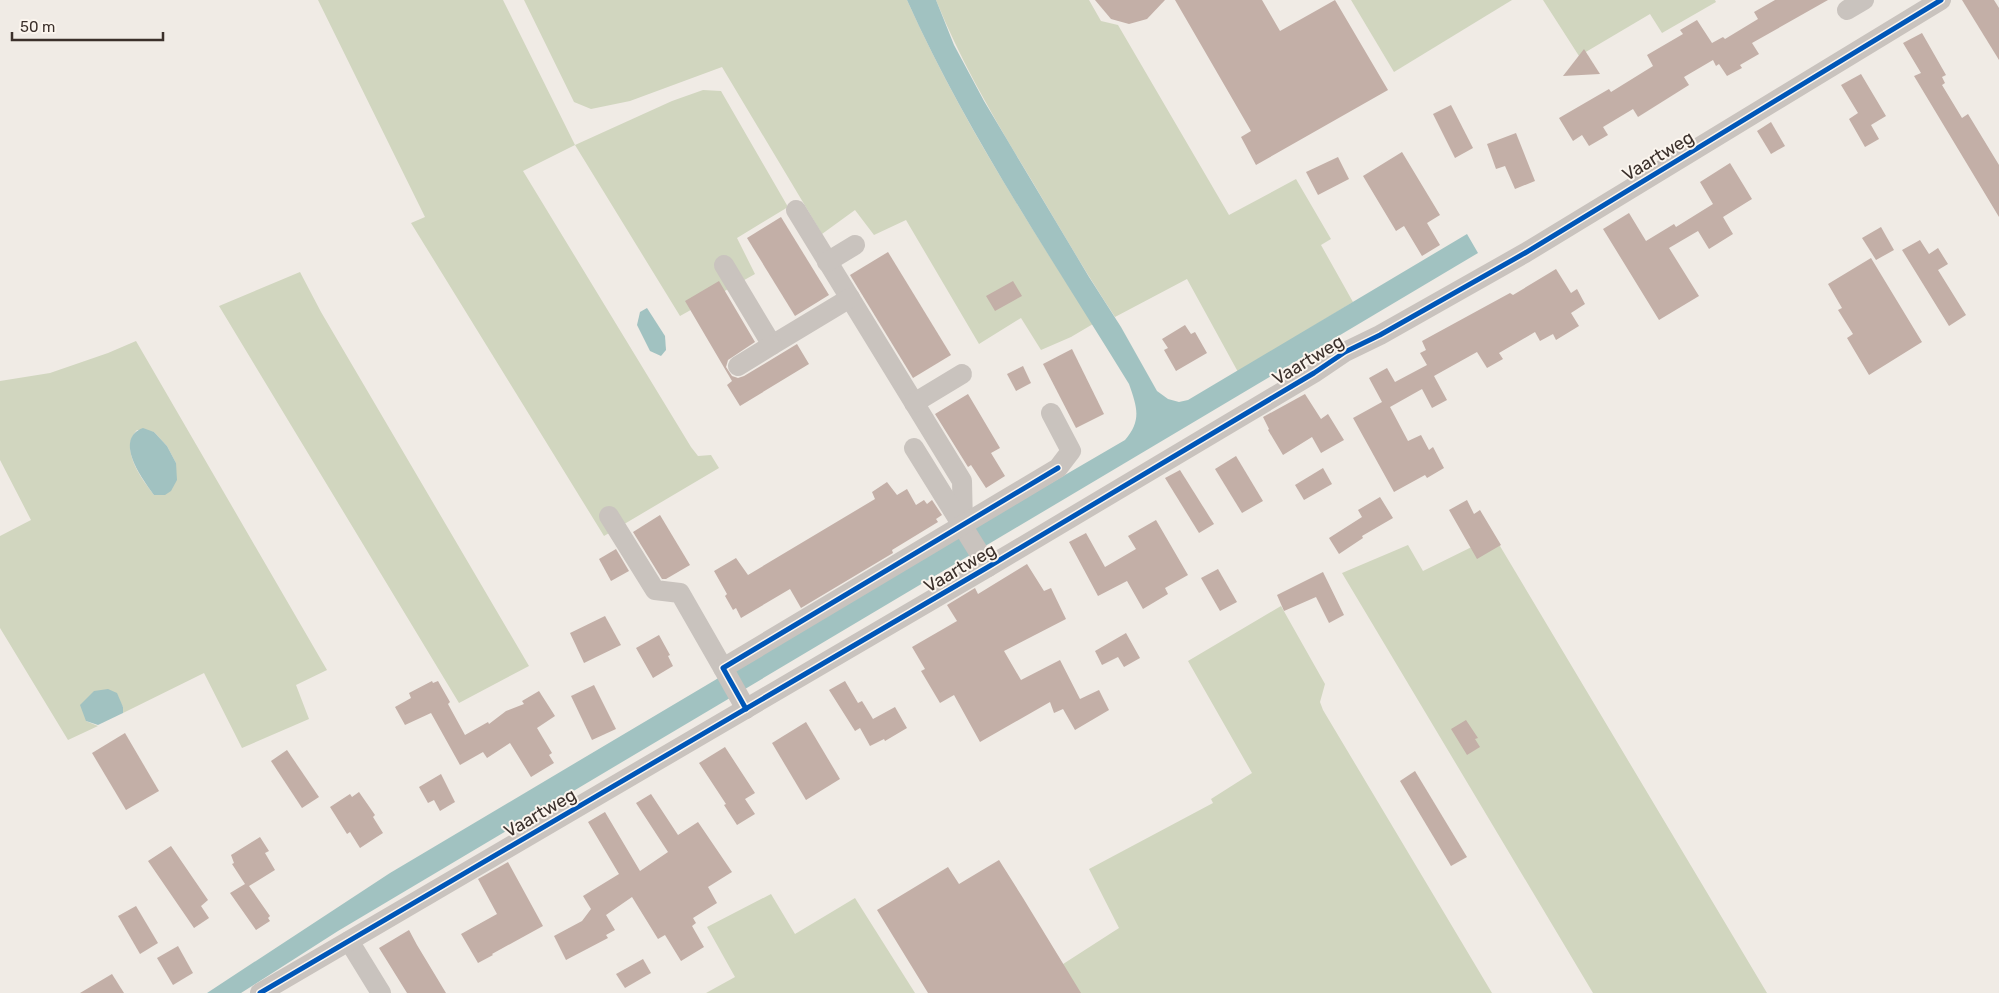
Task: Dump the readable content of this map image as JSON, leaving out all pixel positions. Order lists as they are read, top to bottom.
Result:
{
  "streets": {
    "street": ["Vaartweg"]
  },
  "scale_bar": "50 m"
}
